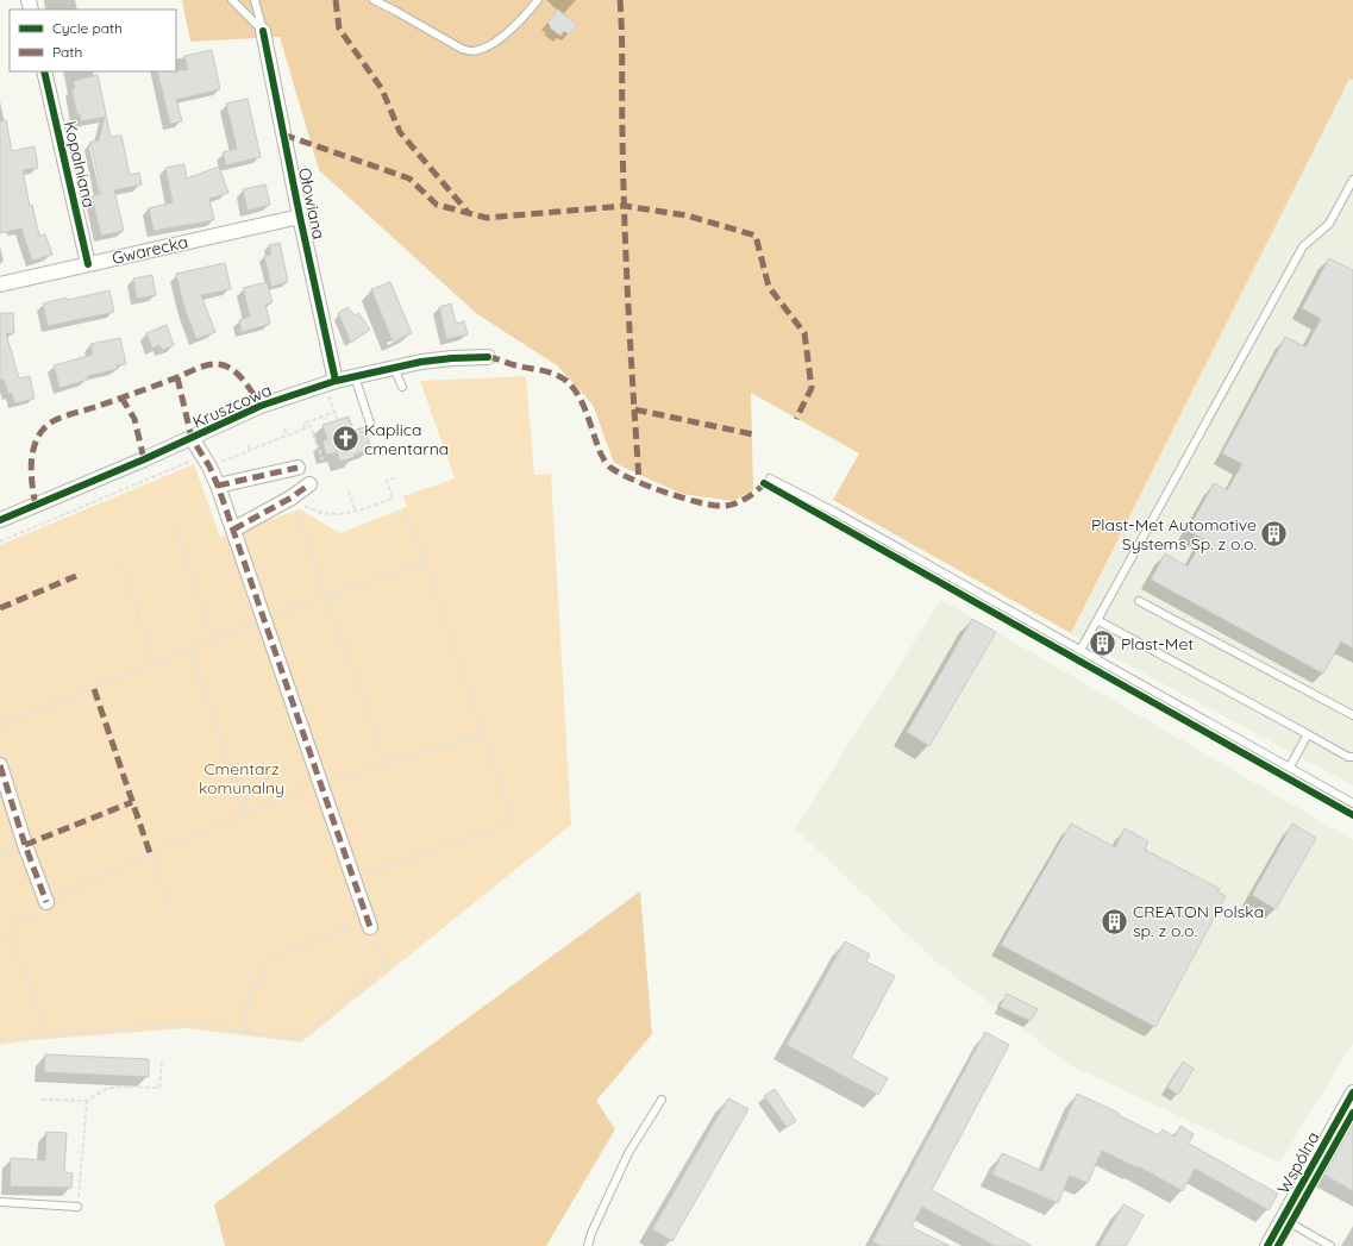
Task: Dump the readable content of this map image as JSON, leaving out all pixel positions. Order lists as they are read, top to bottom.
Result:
{
  "streets": {
    "street": [
      "Kopalniana",
      "Ołowiana",
      "Gwarecka",
      "Kruszcowa",
      "Wspólna"
    ]
  },
  "crossings": [
    ["Kopalniana", "Gwarecka"],
    ["Ołowiana", "Gwarecka"],
    ["Ołowiana", "Kruszcowa"]
  ],
  "parks": ["Cmentarz komunalny"],
  "places": {
    "church": ["Kaplica cmentarna"],
    "building": ["Plast-Met Automotive Systems Sp. z o.o.", "Plast-Met", "CREATON Polska sp. z o.o."]
  },
  "legend": ["Cycle path", "Path"]
}
